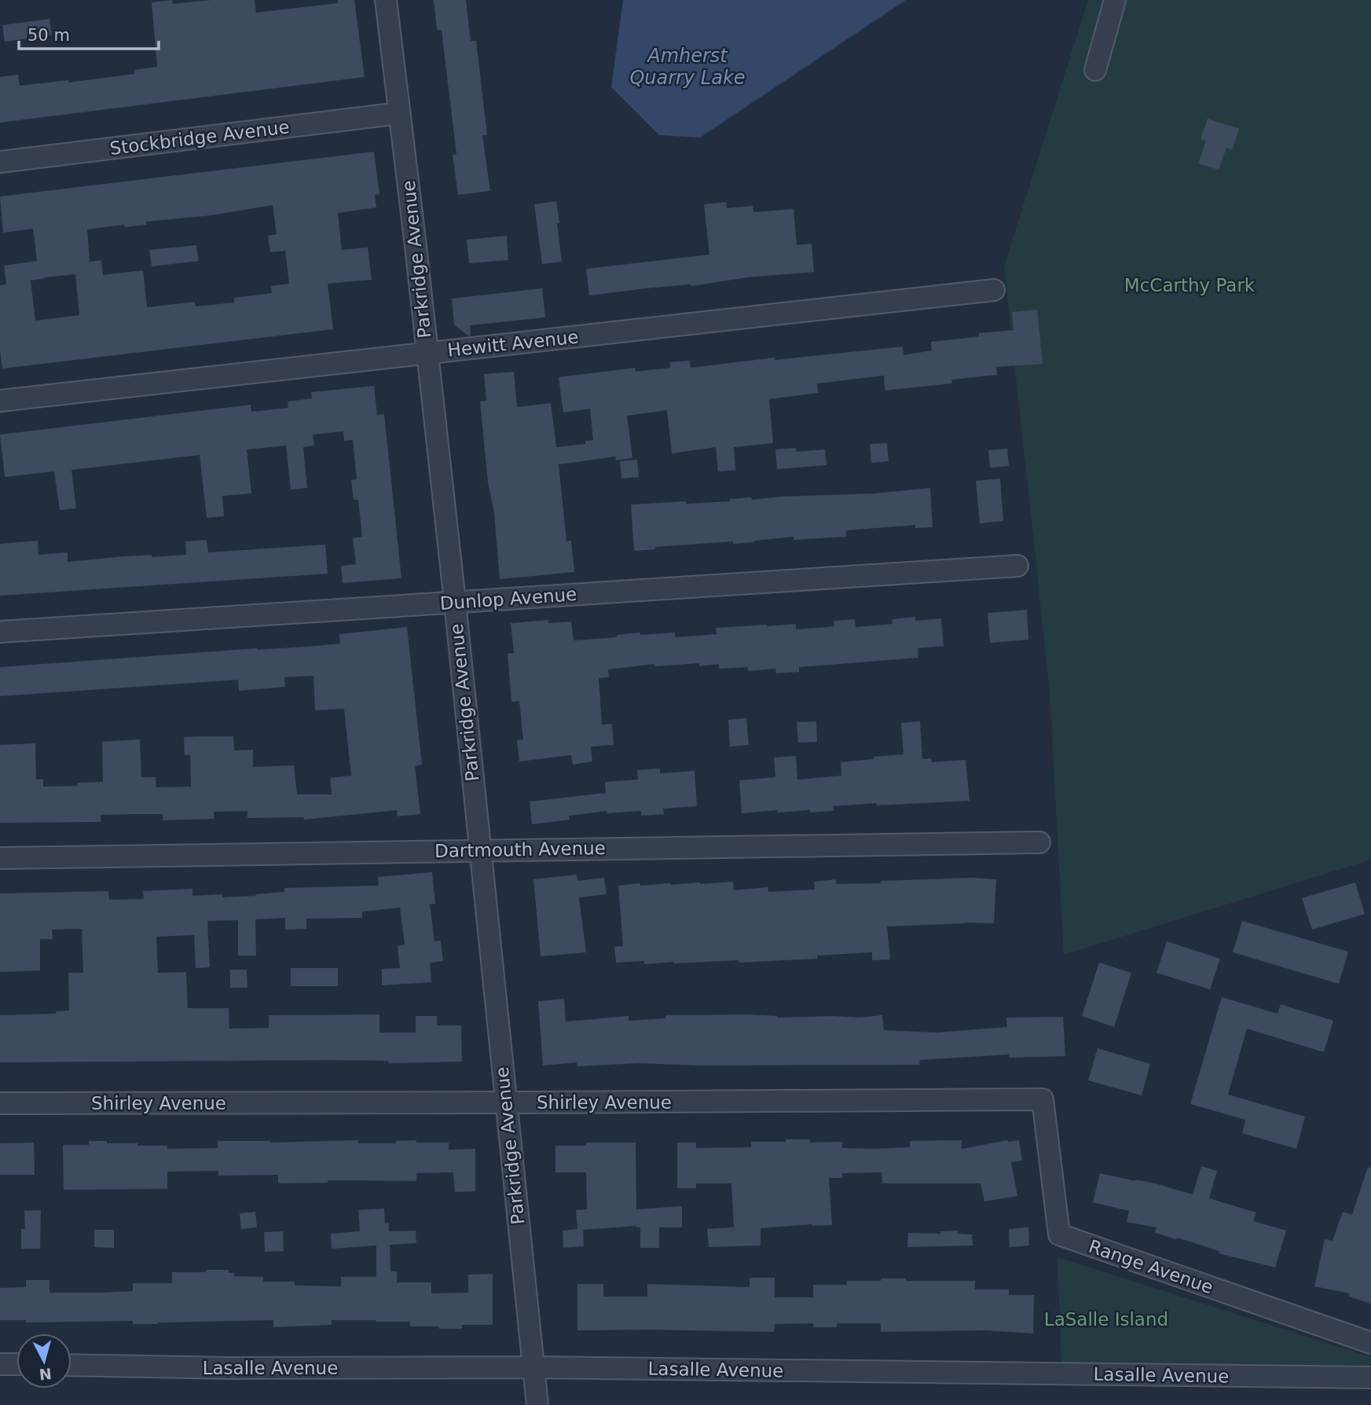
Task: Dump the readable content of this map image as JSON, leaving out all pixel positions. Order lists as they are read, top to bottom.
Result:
{
  "streets": {
    "street": [
      "Stockbridge Avenue",
      "Parkridge Avenue",
      "Hewitt Avenue",
      "Dunlop Avenue",
      "Dartmouth Avenue",
      "Shirley Avenue",
      "Range Avenue",
      "Lasalle Avenue"
    ]
  },
  "crossings": [
    ["Stockbridge Avenue", "Parkridge Avenue"],
    ["Parkridge Avenue", "Hewitt Avenue"],
    ["Parkridge Avenue", "Dunlop Avenue"],
    ["Parkridge Avenue", "Dartmouth Avenue"],
    ["Parkridge Avenue", "Shirley Avenue"],
    ["Parkridge Avenue", "Lasalle Avenue"],
    ["Shirley Avenue", "Range Avenue"]
  ],
  "water": ["Amherst Quarry Lake"],
  "parks": ["McCarthy Park", "LaSalle Island"],
  "scale_bar": "50 m",
  "north": "bottom"
}
